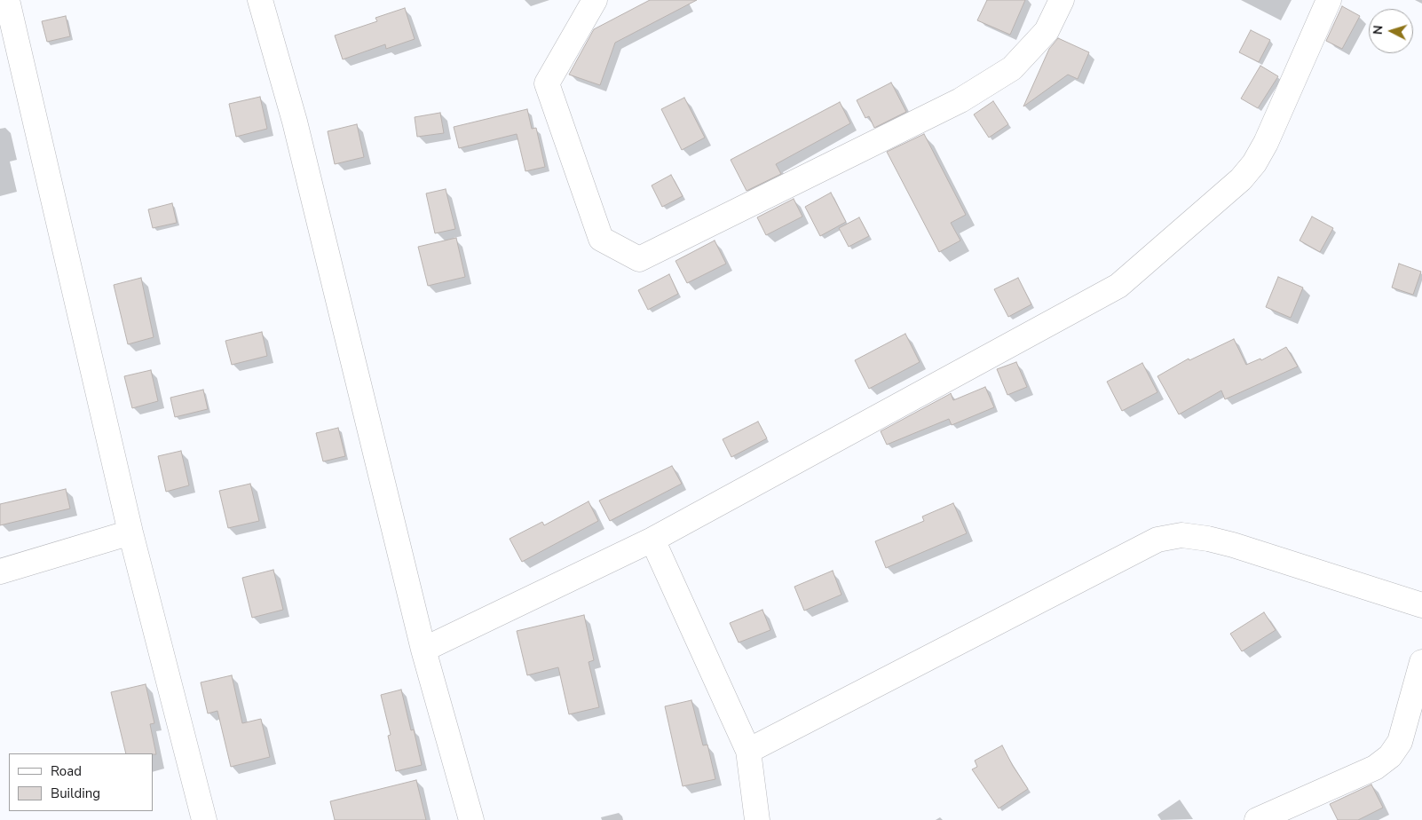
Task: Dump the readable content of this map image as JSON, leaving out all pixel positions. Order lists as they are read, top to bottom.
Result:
{
  "legend": ["Road", "Building"],
  "north": "left"
}
